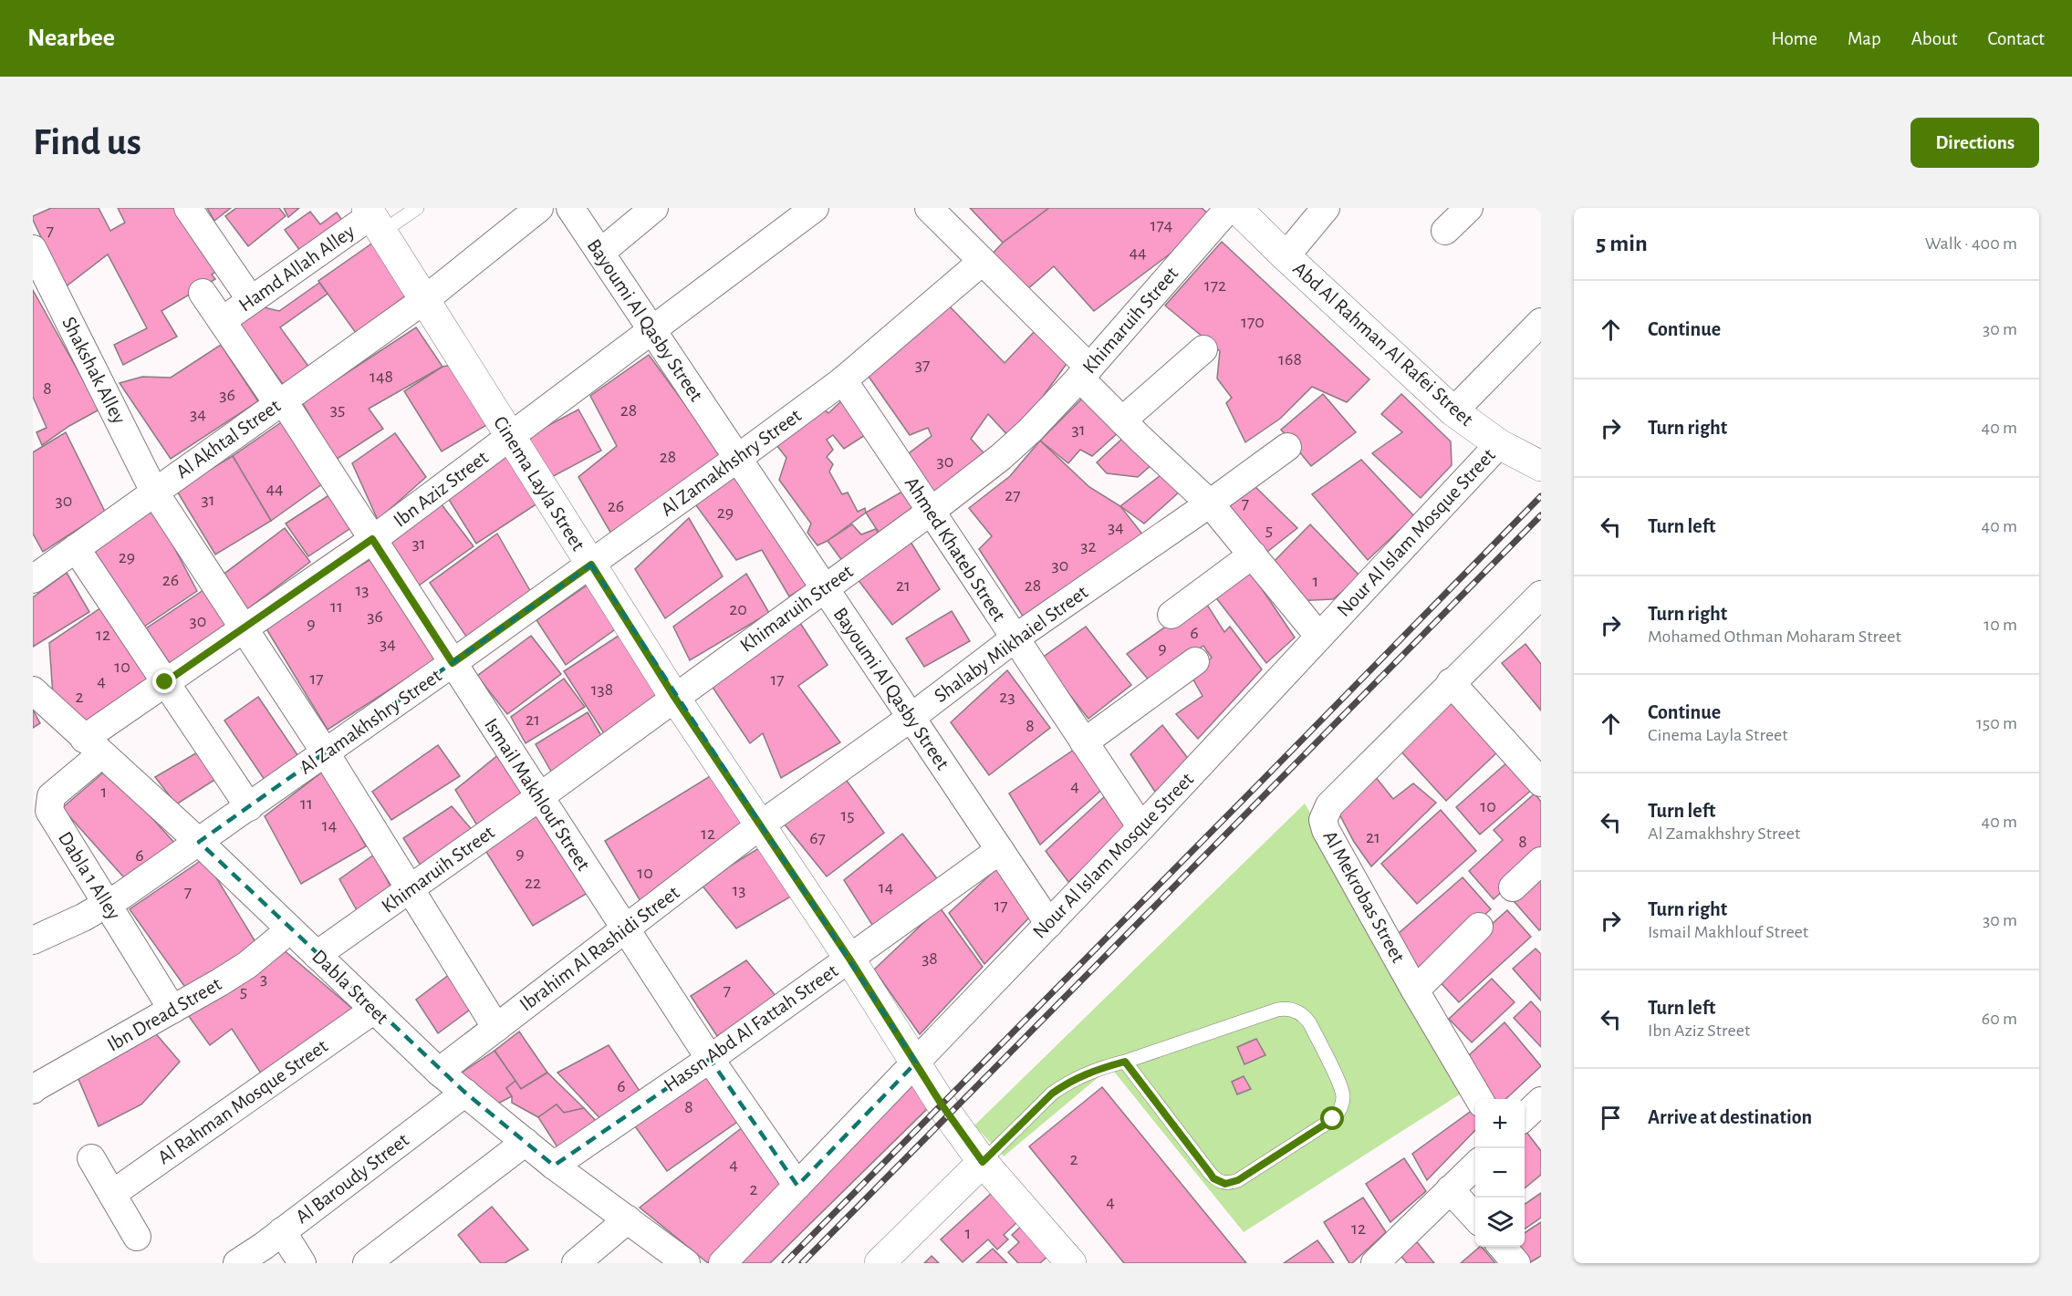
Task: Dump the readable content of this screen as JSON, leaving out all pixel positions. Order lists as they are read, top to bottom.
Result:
{
  "streets": {
    "street": [
      "Hamd Allah Alley",
      "Bayoumi Al Qasby Street",
      "Khimaruih Street",
      "Abd Al Rahman Al Rafei Street",
      "Shakshak Alley",
      "Al Akhtal Street",
      "Al Zamakhshry Street",
      "Cinema Layla Street",
      "Ibn Aziz Street",
      "Nour Al Islam Mosque Street",
      "Ahmed Khateb Street",
      "Shalaby Mikhaiel Street",
      "Ismail Makhlouf Street",
      "Dabla 1 Alley",
      "Al Mekrobas Street",
      "Ibrahim Al Rashidi Street",
      "Dabla Street",
      "Ibn Dread Street",
      "Hassn Abd Al Fattah Street",
      "Al Rahman Mosque Street",
      "Al Baroudy Street"
    ]
  },
  "crossings": [
    ["Hamd Allah Alley", "Al Akhtal Street"],
    ["Hamd Allah Alley", "Cinema Layla Street"],
    ["Hamd Allah Alley", "Ismail Makhlouf Street"],
    ["Bayoumi Al Qasby Street", "Khimaruih Street"],
    ["Bayoumi Al Qasby Street", "Al Zamakhshry Street"],
    ["Bayoumi Al Qasby Street", "Ibn Aziz Street"],
    ["Bayoumi Al Qasby Street", "Nour Al Islam Mosque Street"],
    ["Bayoumi Al Qasby Street", "Shalaby Mikhaiel Street"],
    ["Bayoumi Al Qasby Street", "Hassn Abd Al Fattah Street"],
    ["Khimaruih Street", "Shakshak Alley"],
    ["Khimaruih Street", "Cinema Layla Street"],
    ["Khimaruih Street", "Ahmed Khateb Street"],
    ["Khimaruih Street", "Ismail Makhlouf Street"],
    ["Khimaruih Street", "Dabla Street"],
    ["Abd Al Rahman Al Rafei Street", "Nour Al Islam Mosque Street"],
    ["Shakshak Alley", "Al Akhtal Street"],
    ["Shakshak Alley", "Al Zamakhshry Street"],
    ["Shakshak Alley", "Ibn Aziz Street"],
    ["Shakshak Alley", "Ibrahim Al Rashidi Street"],
    ["Al Akhtal Street", "Cinema Layla Street"],
    ["Al Akhtal Street", "Ismail Makhlouf Street"],
    ["Al Zamakhshry Street", "Cinema Layla Street"],
    ["Al Zamakhshry Street", "Ahmed Khateb Street"],
    ["Al Zamakhshry Street", "Ismail Makhlouf Street"],
    ["Al Zamakhshry Street", "Dabla 1 Alley"],
    ["Al Zamakhshry Street", "Dabla Street"],
    ["Cinema Layla Street", "Ibn Aziz Street"],
    ["Cinema Layla Street", "Nour Al Islam Mosque Street"],
    ["Cinema Layla Street", "Shalaby Mikhaiel Street"],
    ["Cinema Layla Street", "Ibrahim Al Rashidi Street"],
    ["Cinema Layla Street", "Hassn Abd Al Fattah Street"],
    ["Ibn Aziz Street", "Ismail Makhlouf Street"],
    ["Ibn Aziz Street", "Dabla 1 Alley"],
    ["Ibn Aziz Street", "Dabla Street"],
    ["Nour Al Islam Mosque Street", "Ahmed Khateb Street"],
    ["Nour Al Islam Mosque Street", "Ismail Makhlouf Street"],
    ["Ahmed Khateb Street", "Shalaby Mikhaiel Street"],
    ["Shalaby Mikhaiel Street", "Ibrahim Al Rashidi Street"],
    ["Ismail Makhlouf Street", "Ibrahim Al Rashidi Street"],
    ["Ismail Makhlouf Street", "Hassn Abd Al Fattah Street"],
    ["Dabla 1 Alley", "Dabla Street"],
    ["Dabla 1 Alley", "Ibn Dread Street"],
    ["Ibrahim Al Rashidi Street", "Dabla Street"],
    ["Dabla Street", "Ibn Dread Street"],
    ["Dabla Street", "Hassn Abd Al Fattah Street"],
    ["Dabla Street", "Al Rahman Mosque Street"],
    ["Dabla Street", "Al Baroudy Street"]
  ],
  "house_numbers": [
    "174",
    "7",
    "44",
    "172",
    "170",
    "168",
    "37",
    "148",
    "8",
    "36",
    "35",
    "28",
    "34",
    "31",
    "28",
    "30",
    "44",
    "27",
    "31",
    "30",
    "7",
    "26",
    "29",
    "34",
    "5",
    "31",
    "32",
    "29",
    "30",
    "26",
    "1",
    "21",
    "28",
    "13",
    "11",
    "20",
    "36",
    "30",
    "9",
    "6",
    "12",
    "34",
    "9",
    "10",
    "17",
    "17",
    "4",
    "138",
    "2",
    "23",
    "21",
    "8",
    "4",
    "1",
    "11",
    "10",
    "15",
    "14",
    "12",
    "21",
    "67",
    "8",
    "9",
    "6",
    "10",
    "22",
    "14",
    "13",
    "7",
    "17",
    "38",
    "3",
    "7",
    "5",
    "6",
    "8",
    "2",
    "4",
    "2",
    "4",
    "12",
    "1"
  ],
  "page": {
    "header": "Nearbee",
    "nav": [
      "Home",
      "Map",
      "About",
      "Contact"
    ],
    "buttons": "Directions",
    "title": "Find us",
    "heading": ["5 min", "Walk · 400 m"],
    "list": [
      ["Continue", "30 m"],
      ["Turn right", "40 m"],
      ["Turn left", "40 m"],
      ["Turn right", "Mohamed Othman Moharam Street", "10 m"],
      ["Continue", "Cinema Layla Street", "150 m"],
      ["Turn left", "Al Zamakhshry Street", "40 m"],
      ["Turn right", "Ismail Makhlouf Street", "30 m"],
      ["Turn left", "Ibn Aziz Street", "60 m"],
      "Arrive at destination"
    ],
    "map_buttons": ["+", "−"]
  }
}
